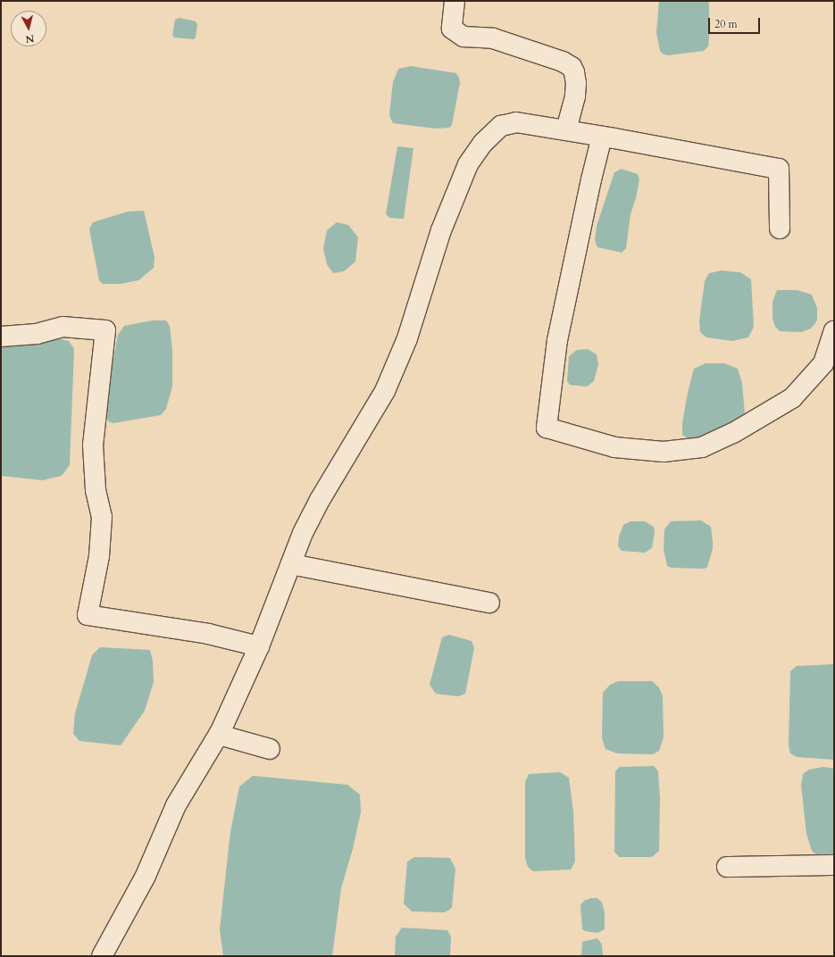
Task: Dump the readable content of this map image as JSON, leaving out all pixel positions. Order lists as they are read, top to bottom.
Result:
{
  "scale_bar": "20 m",
  "north": "bottom"
}
